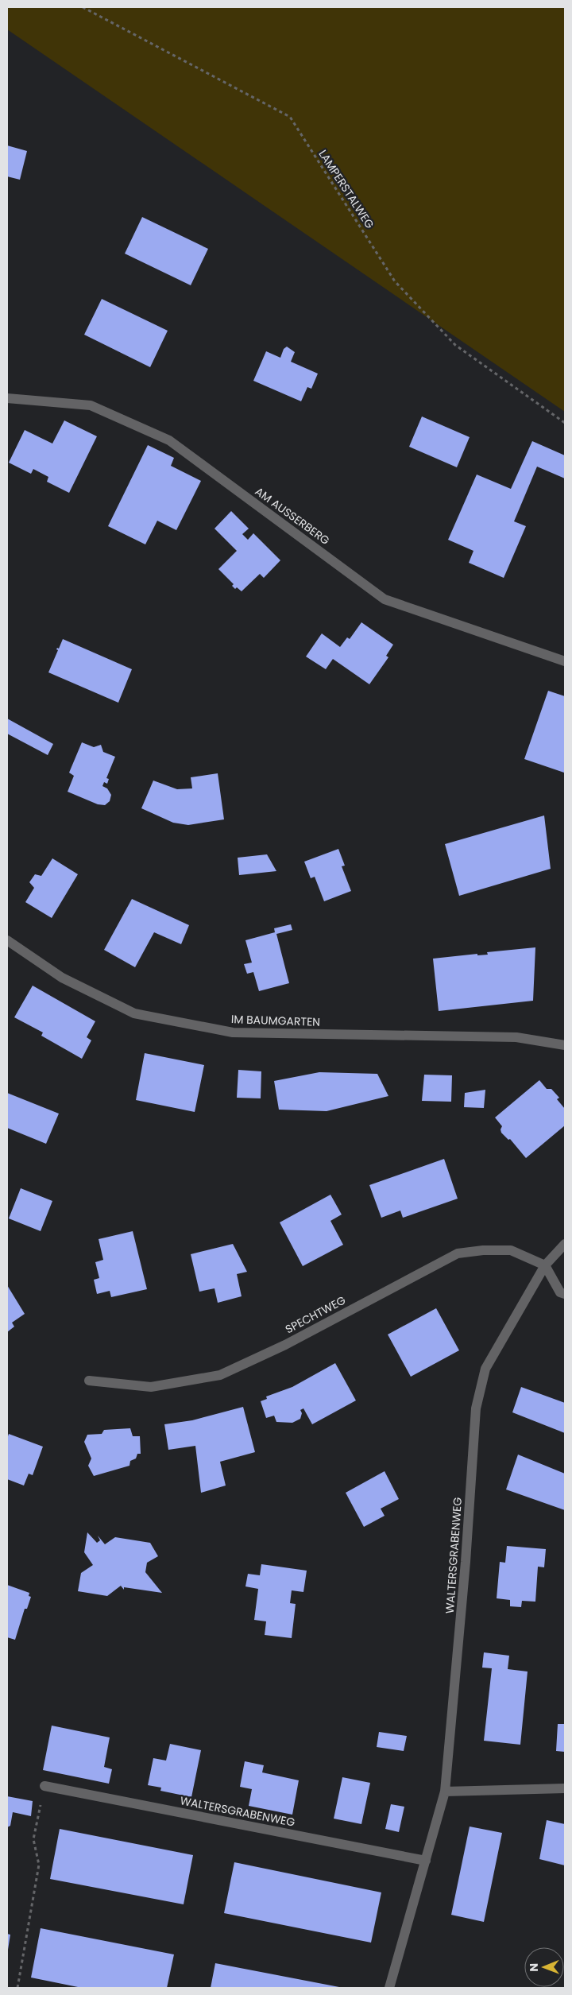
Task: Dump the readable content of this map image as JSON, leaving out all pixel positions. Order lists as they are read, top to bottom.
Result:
{
  "streets": {
    "street": [
      "AM AUSSERBERG",
      "IM BAUMGARTEN",
      "SPECHTWEG",
      "WALTERSGRABENWEG"
    ],
    "path": ["LAMPERSTALWEG"]
  },
  "crossings": [
    ["SPECHTWEG", "WALTERSGRABENWEG"]
  ],
  "north": "left"
}
